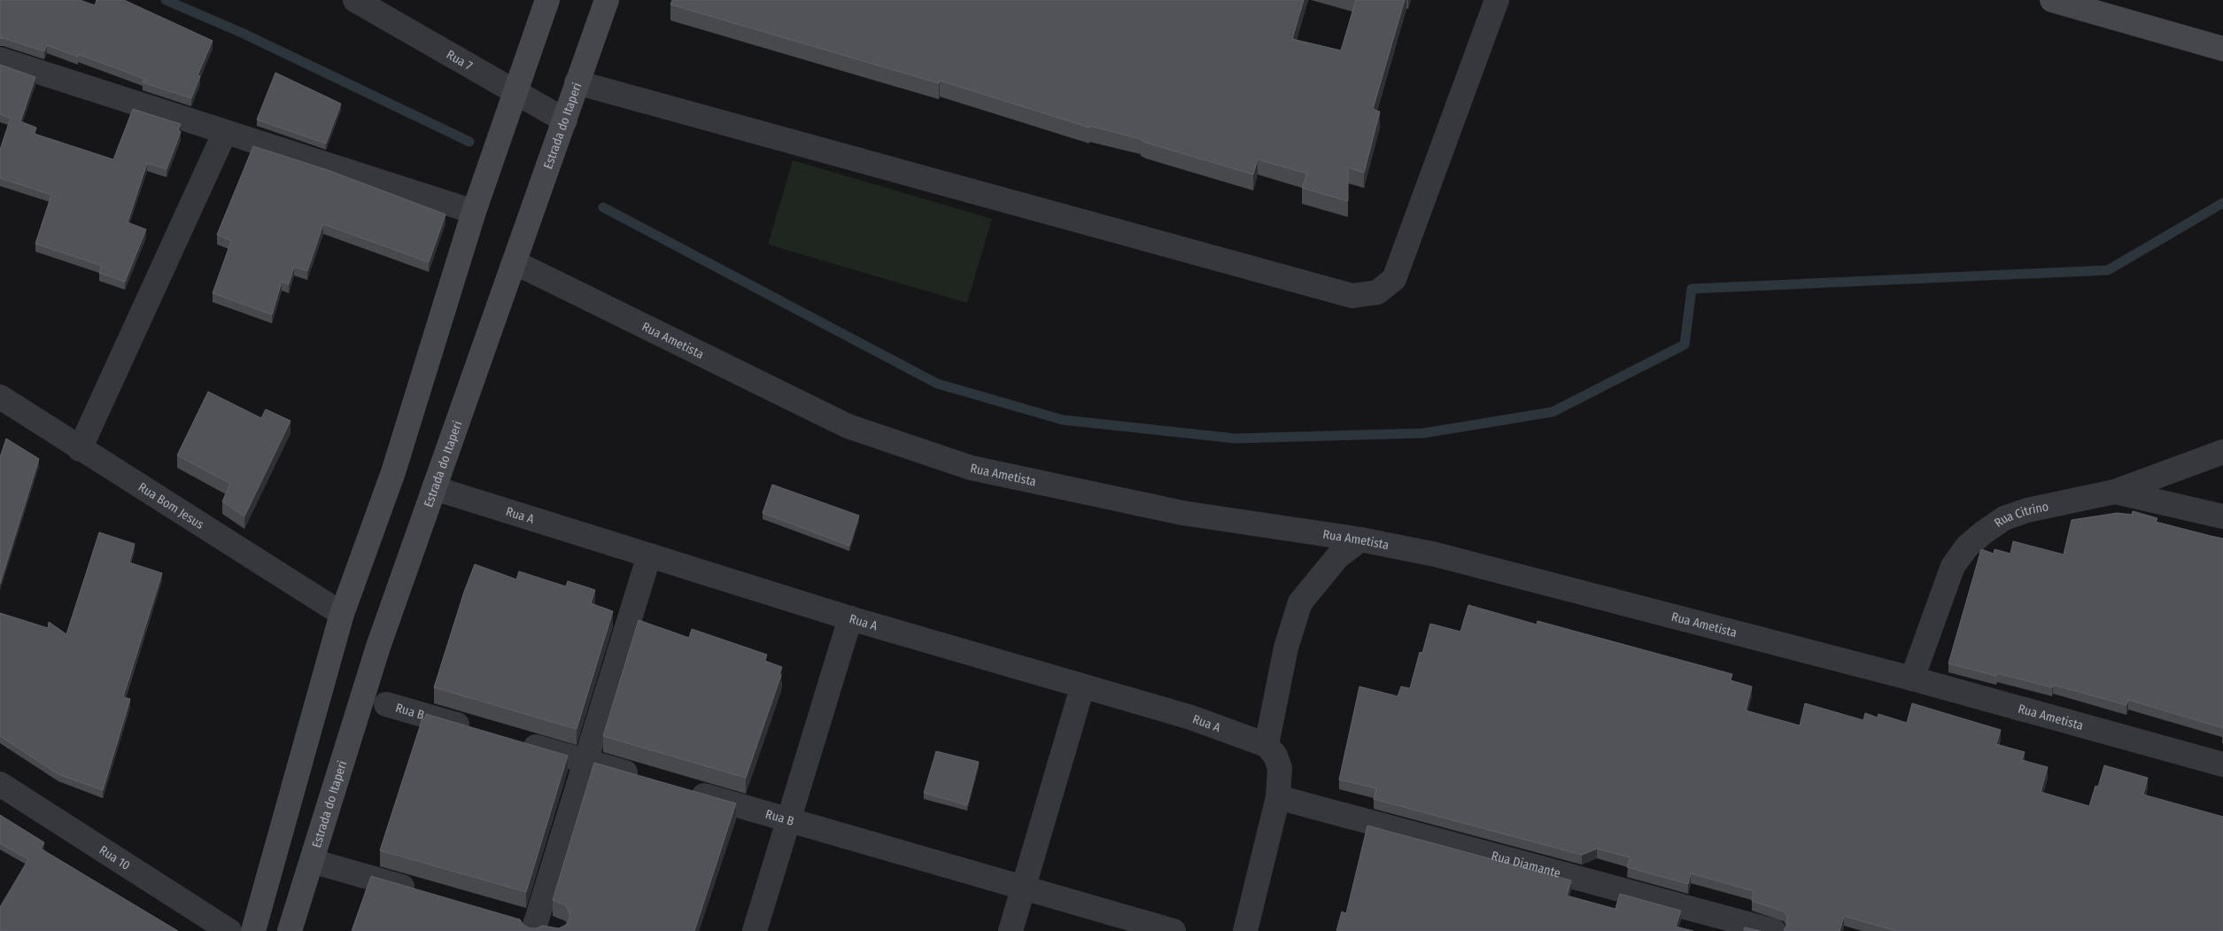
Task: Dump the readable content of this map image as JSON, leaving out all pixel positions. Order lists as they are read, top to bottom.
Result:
{
  "streets": {
    "street": [
      "Rua 7",
      "Estrada do Itaperi",
      "Rua Ametista",
      "Rua Bom Jesus",
      "Rua A",
      "Rua Citrino",
      "Rua B",
      "Rua 10",
      "Rua Diamante"
    ]
  },
  "crossings": [
    ["Rua 7", "Estrada do Itaperi"],
    ["Estrada do Itaperi", "Rua Ametista"],
    ["Estrada do Itaperi", "Rua A"],
    ["Rua Ametista", "Rua Citrino"]
  ]
}
